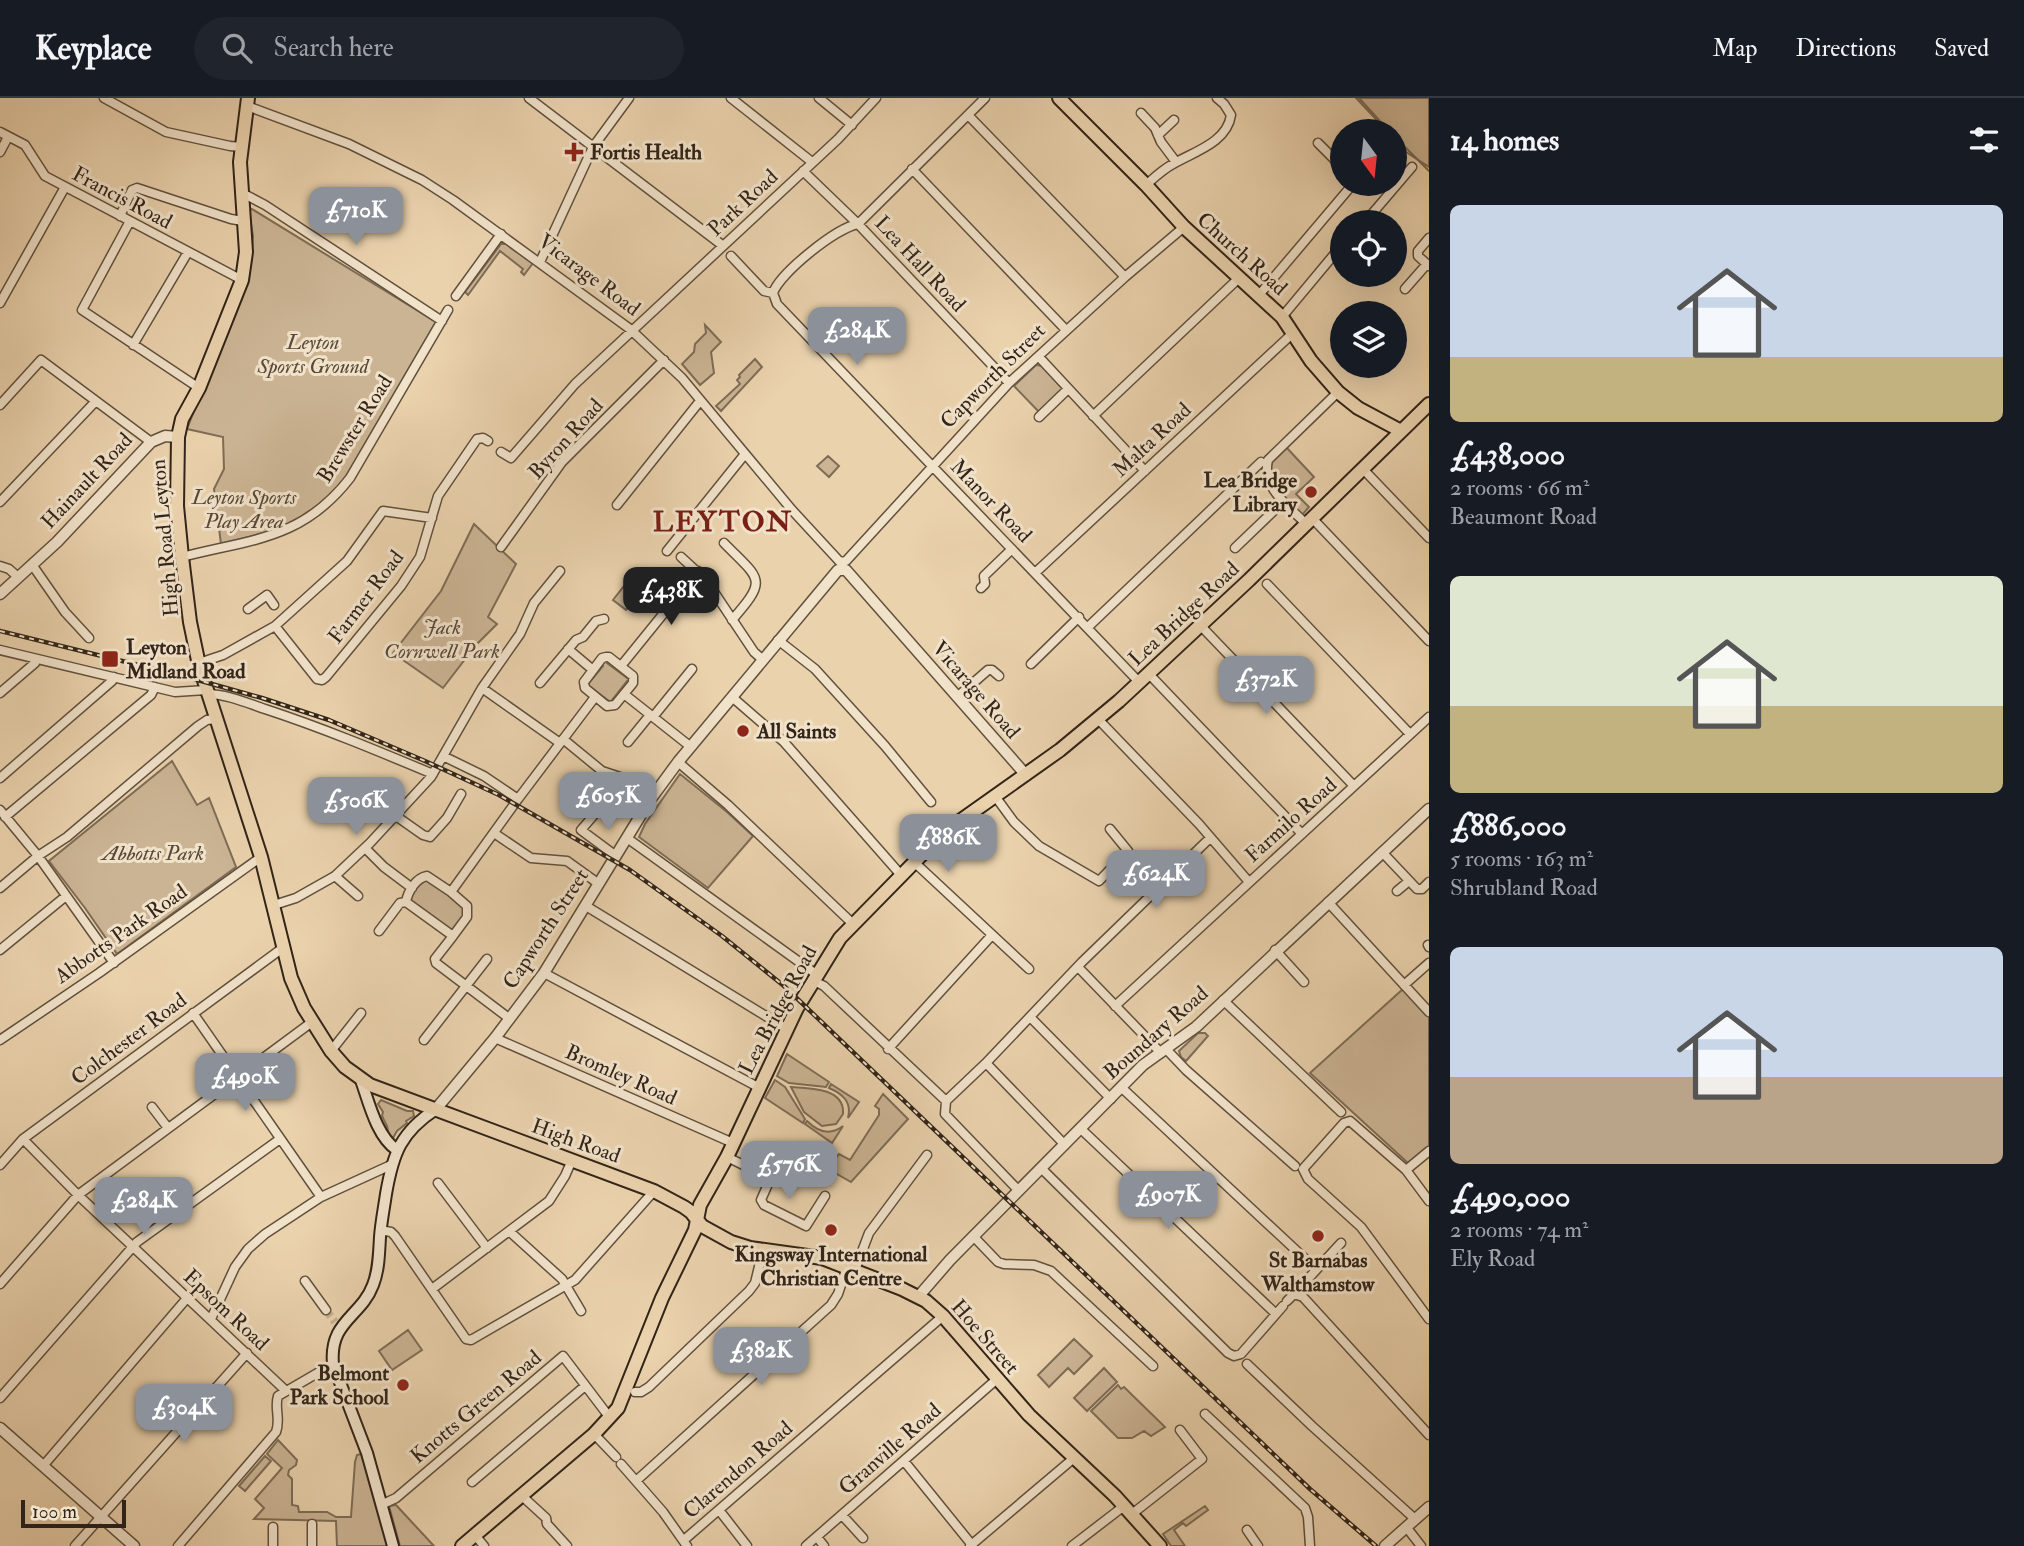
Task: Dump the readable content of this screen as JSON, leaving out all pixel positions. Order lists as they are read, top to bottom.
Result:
{
  "streets": {
    "main road": [
      "Church Road",
      "High Road Leyton",
      "Lea Bridge Road",
      "High Road",
      "Hoe Street"
    ],
    "street": [
      "Francis Road",
      "Park Road",
      "Lea Hall Road",
      "Vicarage Road",
      "Capworth Street",
      "Brewster Road",
      "Byron Road",
      "Malta Road",
      "Hainault Road",
      "Manor Road",
      "Farmer Road",
      "Farmilo Road",
      "Abbotts Park Road",
      "Boundary Road",
      "Colchester Road",
      "Bromley Road",
      "Epsom Road",
      "Knotts Green Road",
      "Granville Road",
      "Clarendon Road"
    ]
  },
  "crossings": [
    ["Francis Road", "High Road Leyton"],
    ["Park Road", "Lea Hall Road"],
    ["Park Road", "Vicarage Road"],
    ["Church Road", "Capworth Street"],
    ["Church Road", "Malta Road"],
    ["Church Road", "Lea Bridge Road"],
    ["Lea Hall Road", "Capworth Street"],
    ["Vicarage Road", "Capworth Street"],
    ["Vicarage Road", "Byron Road"],
    ["Vicarage Road", "High Road Leyton"],
    ["Vicarage Road", "Lea Bridge Road"],
    ["Capworth Street", "Manor Road"],
    ["Capworth Street", "High Road Leyton"],
    ["Capworth Street", "Bromley Road"],
    ["Capworth Street", "High Road"],
    ["Brewster Road", "High Road Leyton"],
    ["Malta Road", "Manor Road"],
    ["Hainault Road", "High Road Leyton"],
    ["Manor Road", "Lea Bridge Road"],
    ["Manor Road", "Farmilo Road"],
    ["High Road Leyton", "Abbotts Park Road"],
    ["High Road Leyton", "Colchester Road"],
    ["High Road Leyton", "High Road"],
    ["Lea Bridge Road", "Bromley Road"],
    ["Lea Bridge Road", "High Road"],
    ["Lea Bridge Road", "Hoe Street"],
    ["Lea Bridge Road", "Knotts Green Road"],
    ["Boundary Road", "Hoe Street"],
    ["Colchester Road", "Epsom Road"],
    ["High Road", "Hoe Street"],
    ["Hoe Street", "Granville Road"],
    ["Hoe Street", "Clarendon Road"]
  ],
  "districts": ["LEYTON"],
  "parks": [
    "Leyton Sports Ground",
    "Leyton Sports Play Area",
    "Jack Cornwell Park",
    "Abbotts Park"
  ],
  "places": {
    "health": ["Fortis Health"],
    "other": [
      "Lea Bridge Library",
      "All Saints",
      "Kingsway International Christian Centre",
      "St Barnabas Walthamstow",
      "Belmont Park School"
    ],
    "transit": ["Leyton Midland Road"]
  },
  "scale_bar": "100 m",
  "north": "bottom",
  "page": {
    "header": "Keyplace",
    "search": "Search here",
    "nav": ["Map", "Directions", "Saved"],
    "heading": "14 homes",
    "list": [
      {
        "name": "£438,000",
        "note": "2 rooms · 66 m² · Beaumont Road"
      },
      {
        "name": "£886,000",
        "note": "5 rooms · 163 m² · Shrubland Road"
      },
      {
        "name": "£490,000",
        "note": "2 rooms · 74 m² · Ely Road"
      }
    ],
    "price": [
      "£710K",
      "£284K",
      "£438K",
      "£372K",
      "£605K",
      "£506K",
      "£886K",
      "£624K",
      "£490K",
      "£576K",
      "£907K",
      "£284K",
      "£382K",
      "£304K"
    ],
    "scale": "100 m"
  }
}
